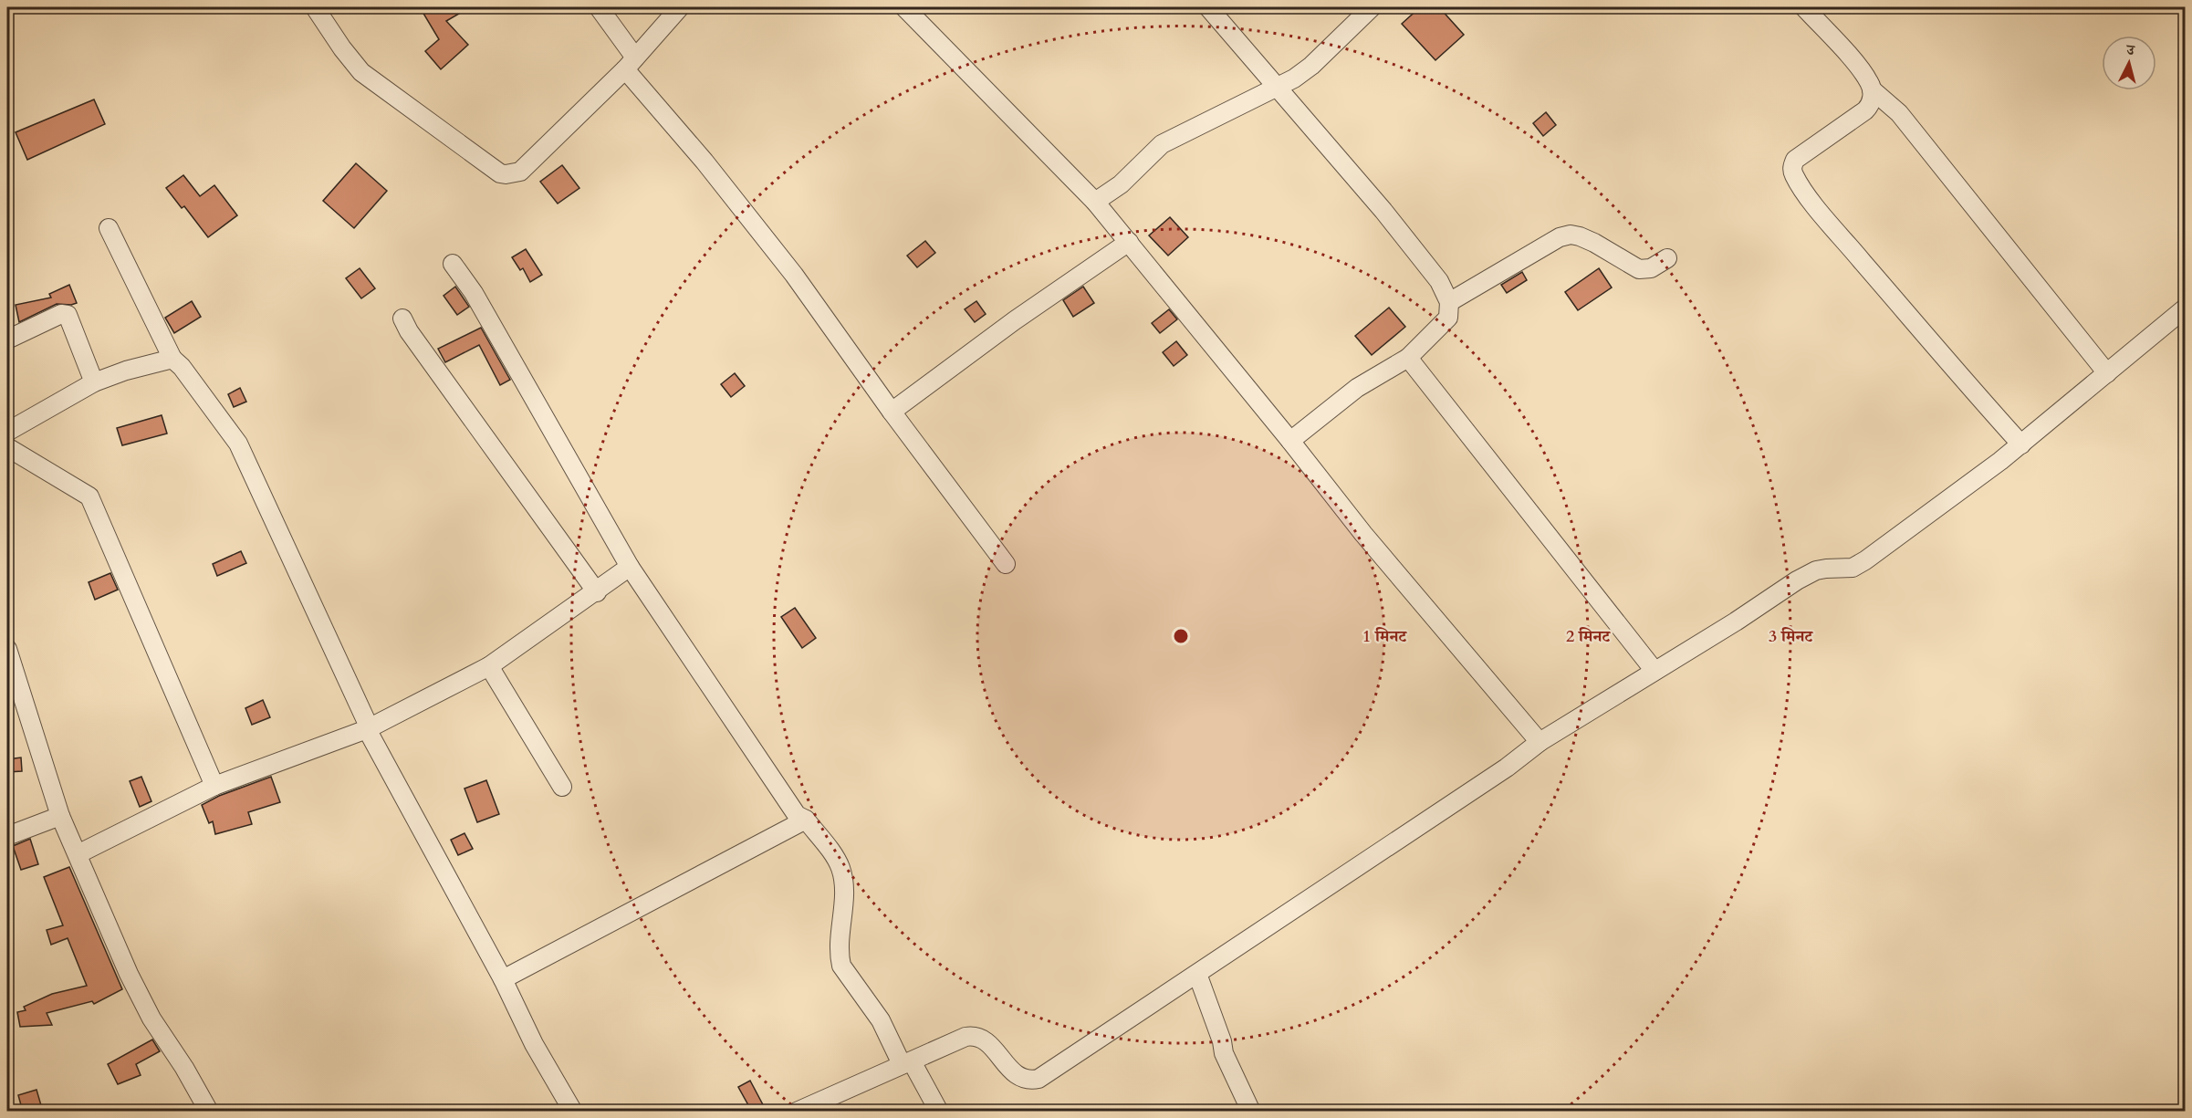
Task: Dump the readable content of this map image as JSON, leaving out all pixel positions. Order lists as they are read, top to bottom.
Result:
{
  "north": "top",
  "rings": ["1 मिनट", "2 मिनट", "3 मिनट"]
}
